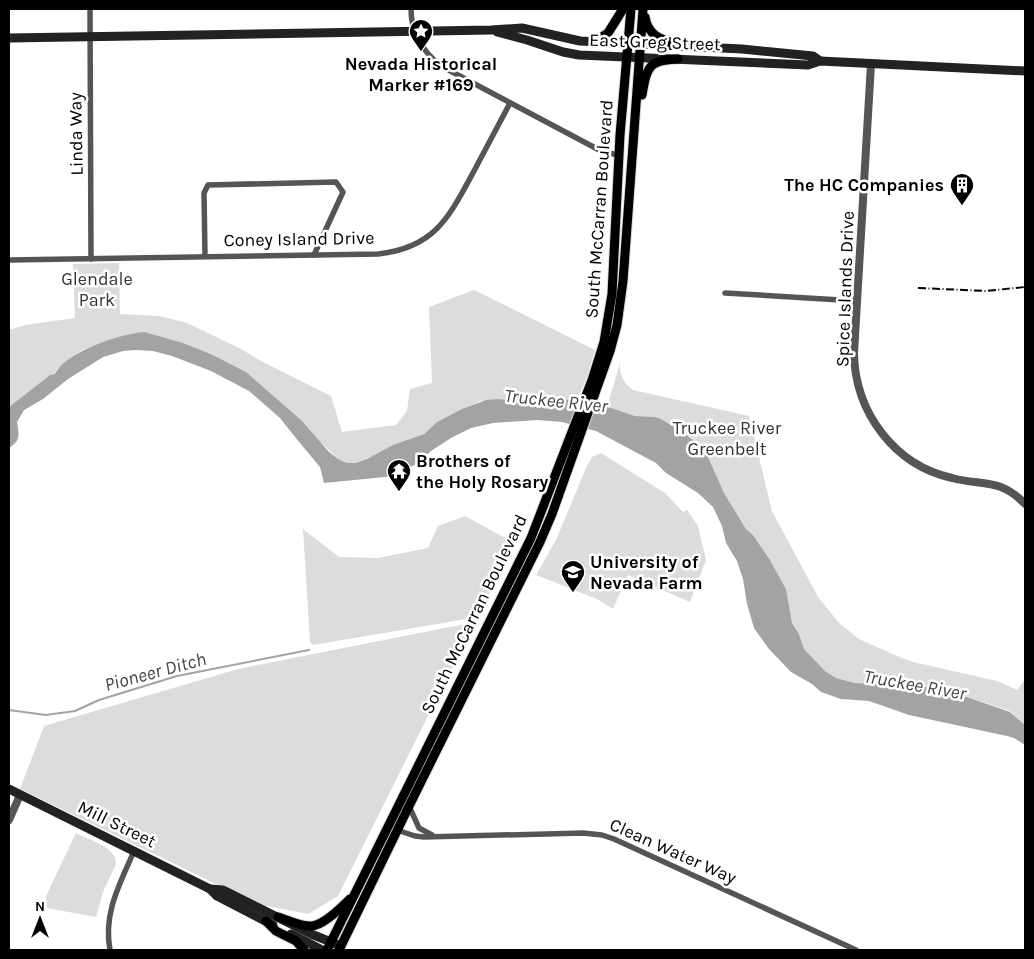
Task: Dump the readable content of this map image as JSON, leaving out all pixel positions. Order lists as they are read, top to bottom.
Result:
{
  "streets": {
    "main road": ["East Greg Street", "South McCarran Boulevard", "Mill Street"],
    "street": [
      "Linda Way",
      "Coney Island Drive",
      "Spice Islands Drive",
      "Clean Water Way"
    ]
  },
  "crossings": [
    ["East Greg Street", "Linda Way"],
    ["East Greg Street", "South McCarran Boulevard"],
    ["East Greg Street", "Spice Islands Drive"],
    ["Linda Way", "Coney Island Drive"],
    ["South McCarran Boulevard", "Mill Street"],
    ["South McCarran Boulevard", "Clean Water Way"]
  ],
  "water": ["Truckee River", "Pioneer Ditch"],
  "parks": ["Glendale Park", "Truckee River Greenbelt"],
  "places": {
    "place": ["Nevada Historical Marker #169"],
    "building": ["The HC Companies"],
    "temple": ["Brothers of the Holy Rosary"],
    "school or university": ["University of Nevada Farm"]
  },
  "north": "top"
}
